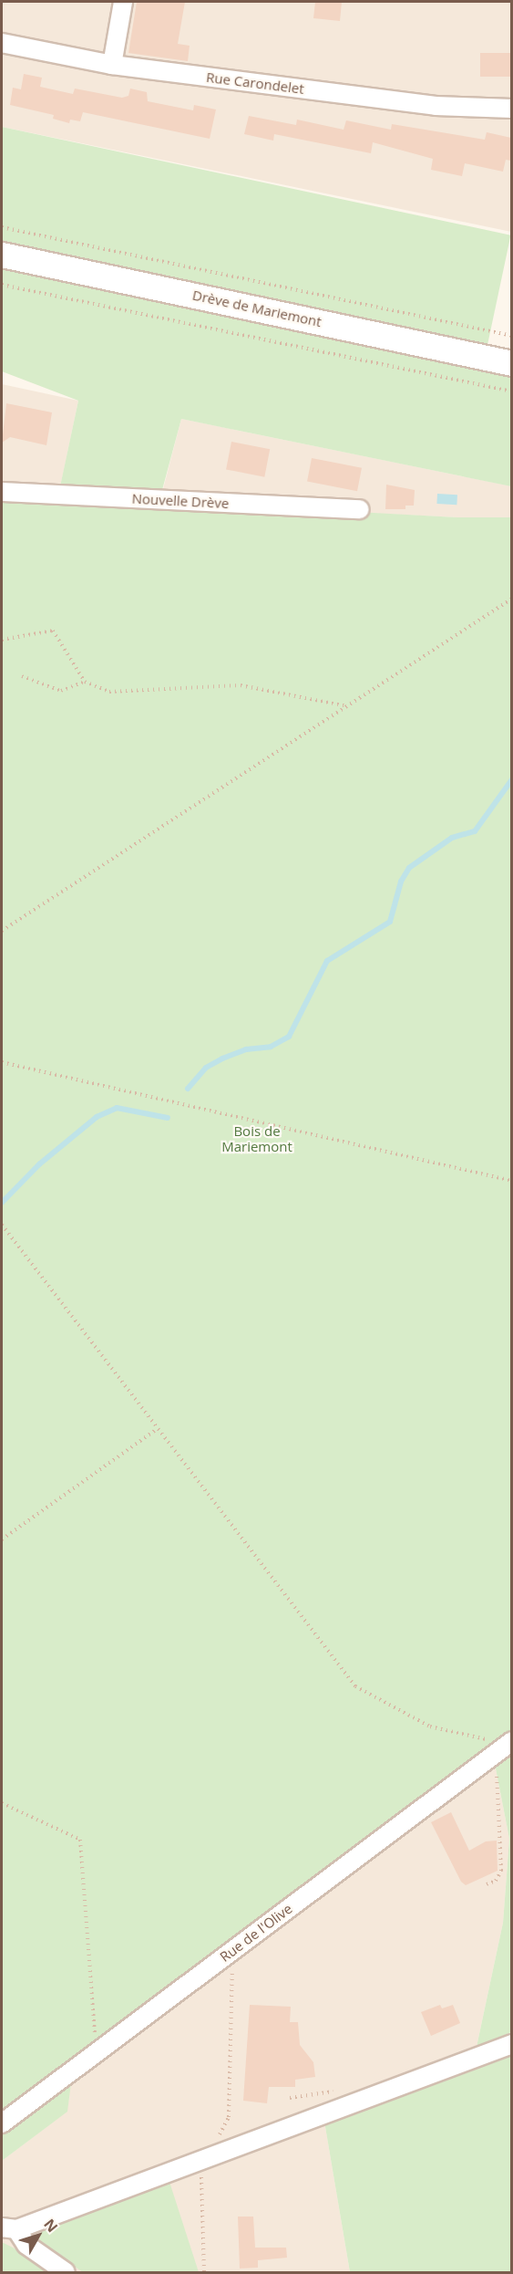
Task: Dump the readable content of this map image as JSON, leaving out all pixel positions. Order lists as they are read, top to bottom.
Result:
{
  "streets": {
    "street": [
      "Rue Carondelet",
      "Drève de Mariemont",
      "Nouvelle Drève",
      "Rue de l'Olive"
    ]
  },
  "parks": ["Bois de Mariemont"],
  "north": "top right"
}
